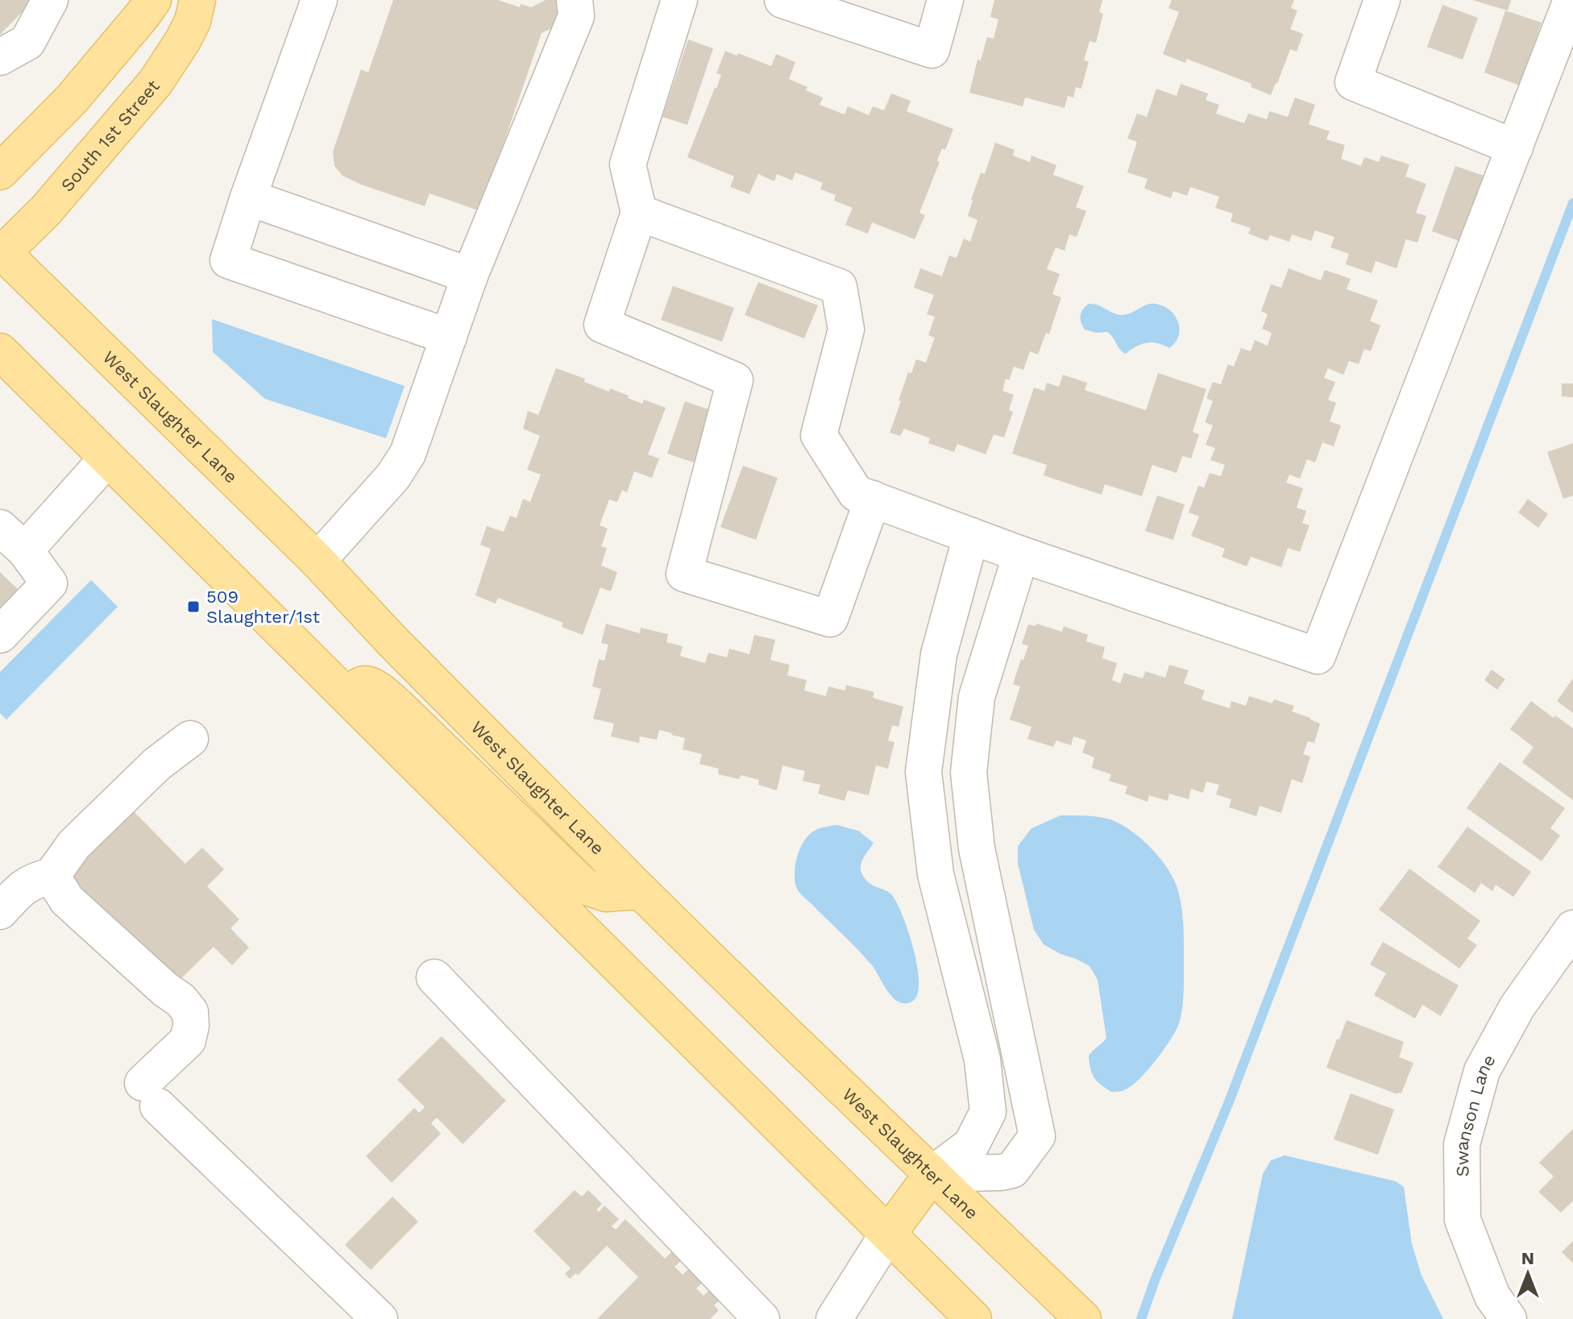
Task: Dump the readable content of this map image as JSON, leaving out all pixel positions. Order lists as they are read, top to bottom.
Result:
{
  "streets": {
    "main road": ["South 1st Street", "West Slaughter Lane"],
    "street": ["Swanson Lane"]
  },
  "crossings": [
    ["South 1st Street", "West Slaughter Lane"]
  ],
  "places": {
    "transit": ["509 Slaughter/1st"]
  },
  "north": "top"
}
